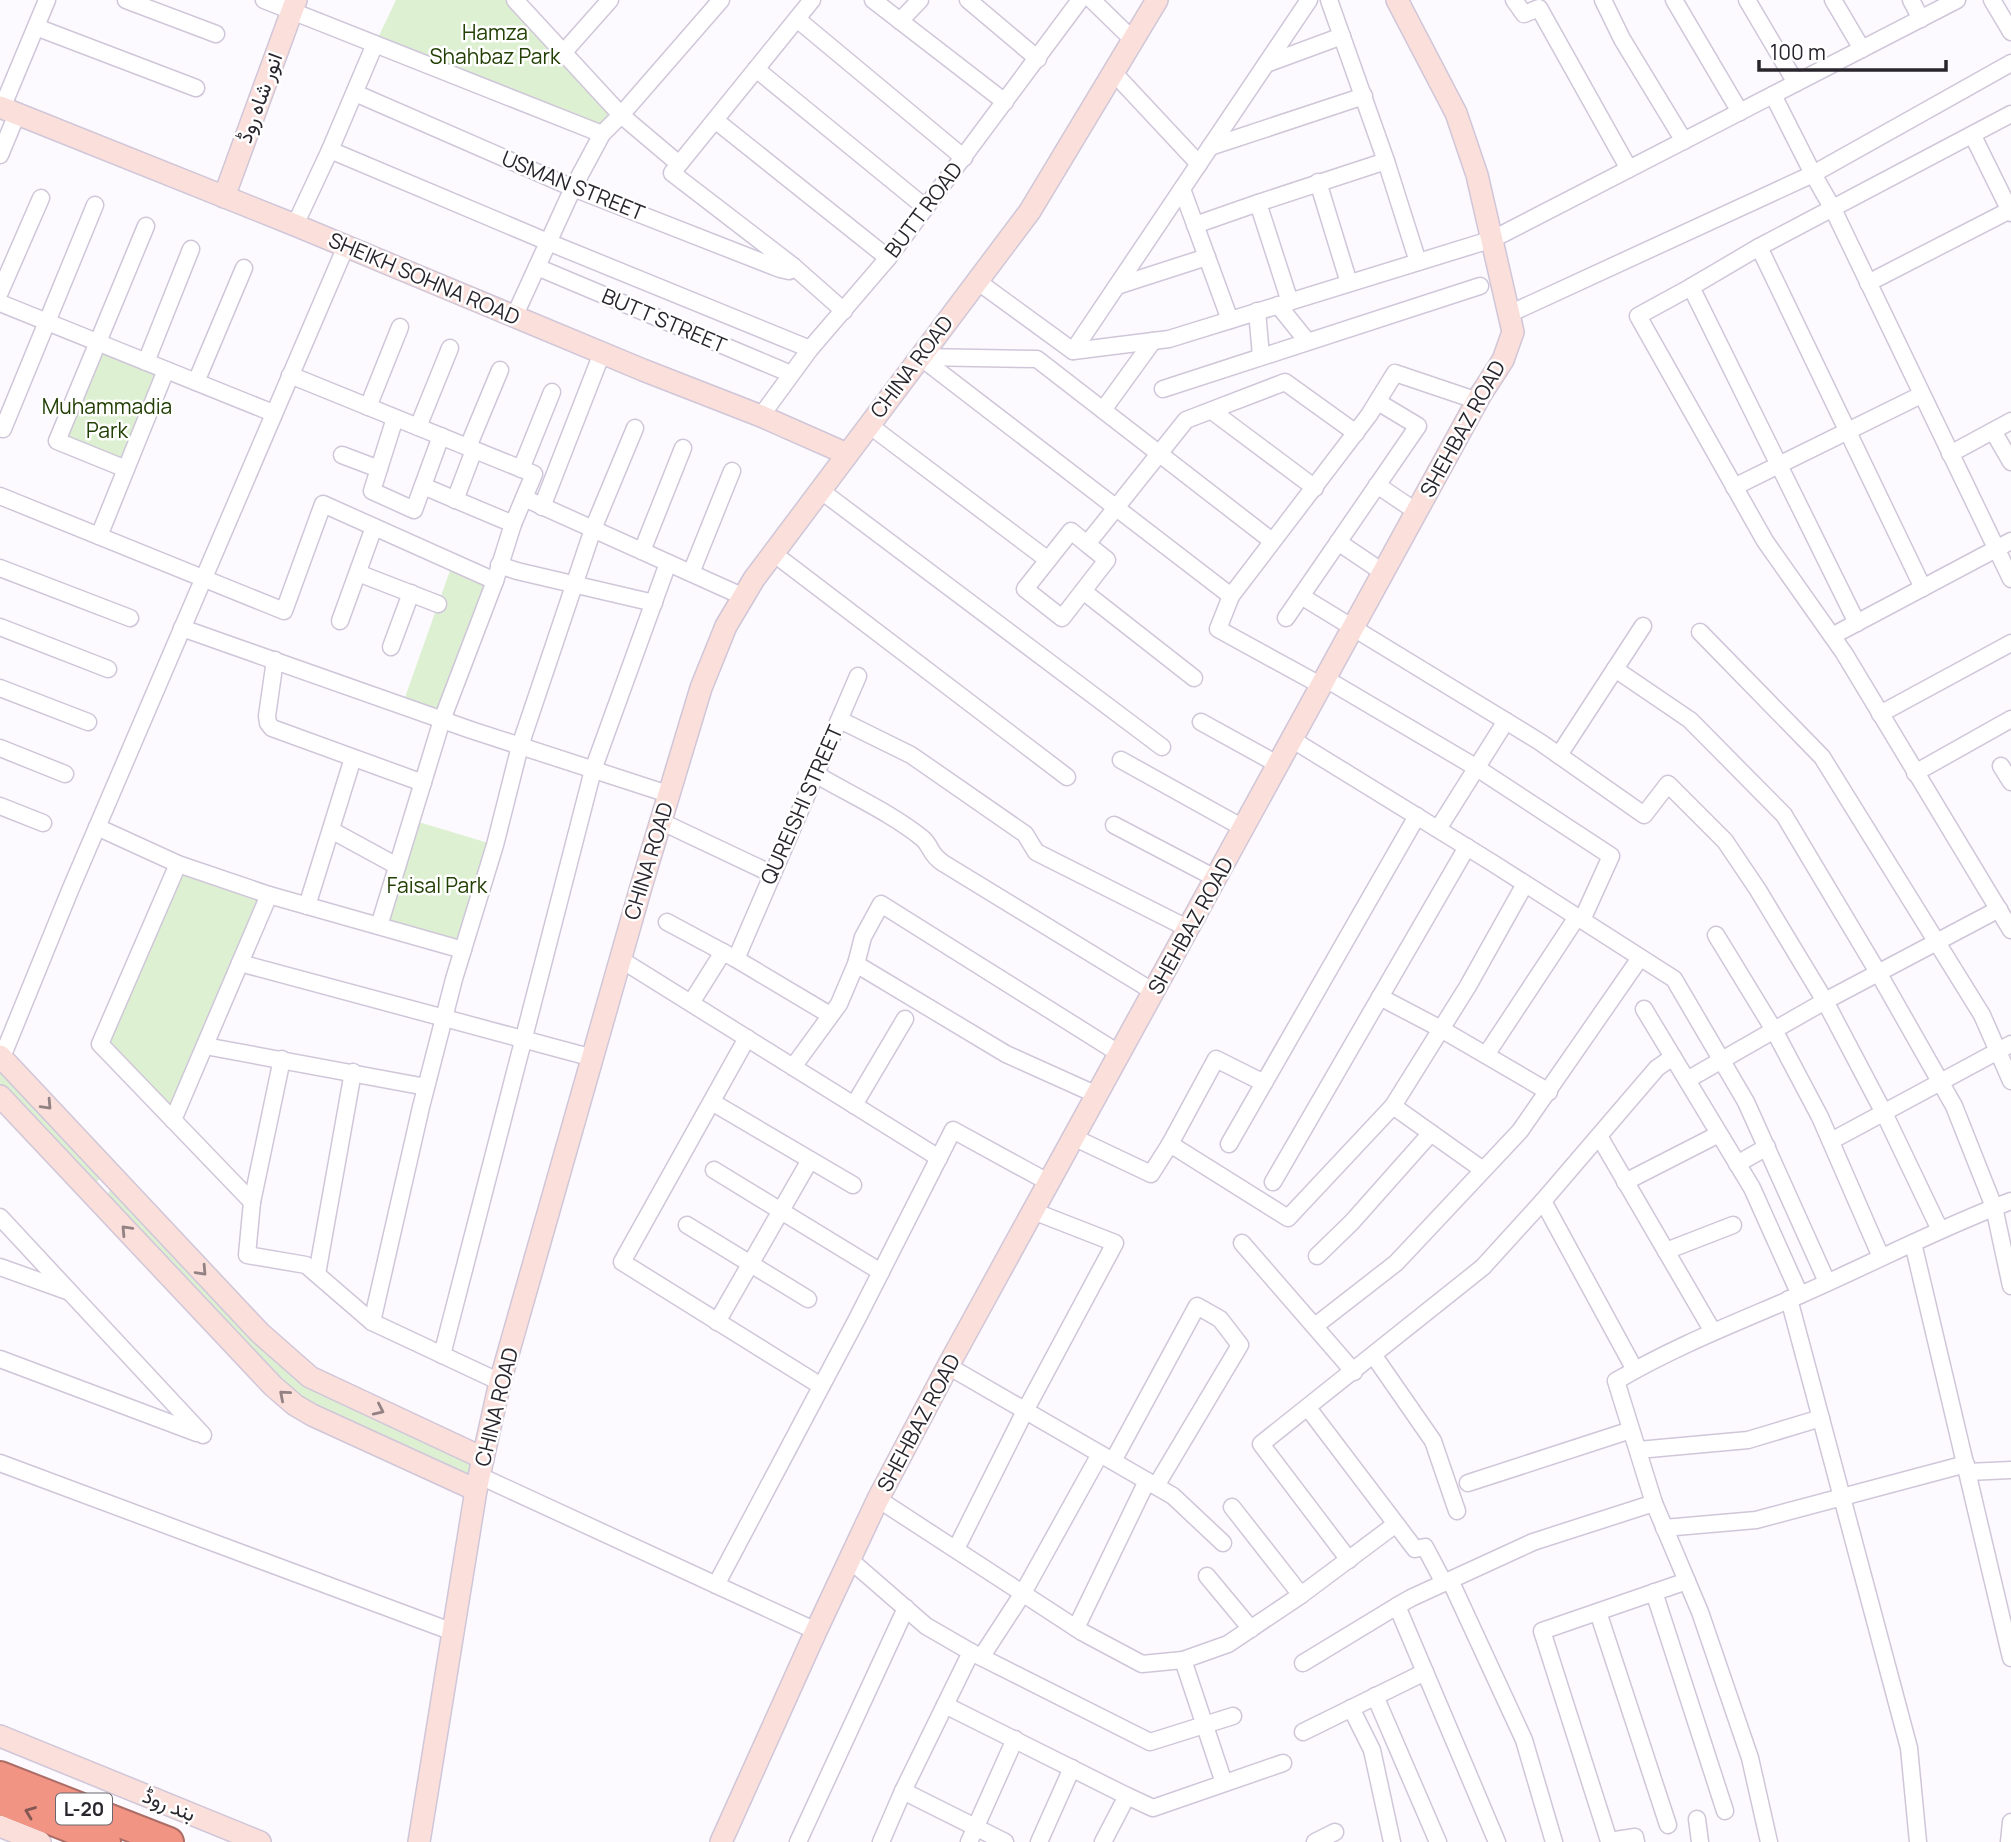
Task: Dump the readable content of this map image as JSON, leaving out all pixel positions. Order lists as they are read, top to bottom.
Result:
{
  "streets": {
    "highway": ["L-20"],
    "street": [
      "انور شاہ روڈ",
      "USMAN STREET",
      "BUTT ROAD",
      "SHEIKH SOHNA ROAD",
      "BUTT STREET",
      "CHINA ROAD",
      "SHEHBAZ ROAD",
      "QUREISHI STREET",
      "بند روڈ"
    ]
  },
  "crossings": [
    ["انور شاہ روڈ", "SHEIKH SOHNA ROAD"],
    ["BUTT ROAD", "SHEIKH SOHNA ROAD"],
    ["BUTT ROAD", "BUTT STREET"],
    ["SHEIKH SOHNA ROAD", "CHINA ROAD"]
  ],
  "parks": ["Hamza Shahbaz Park", "Muhammadia Park", "Faisal Park"],
  "scale_bar": "100 m"
}
